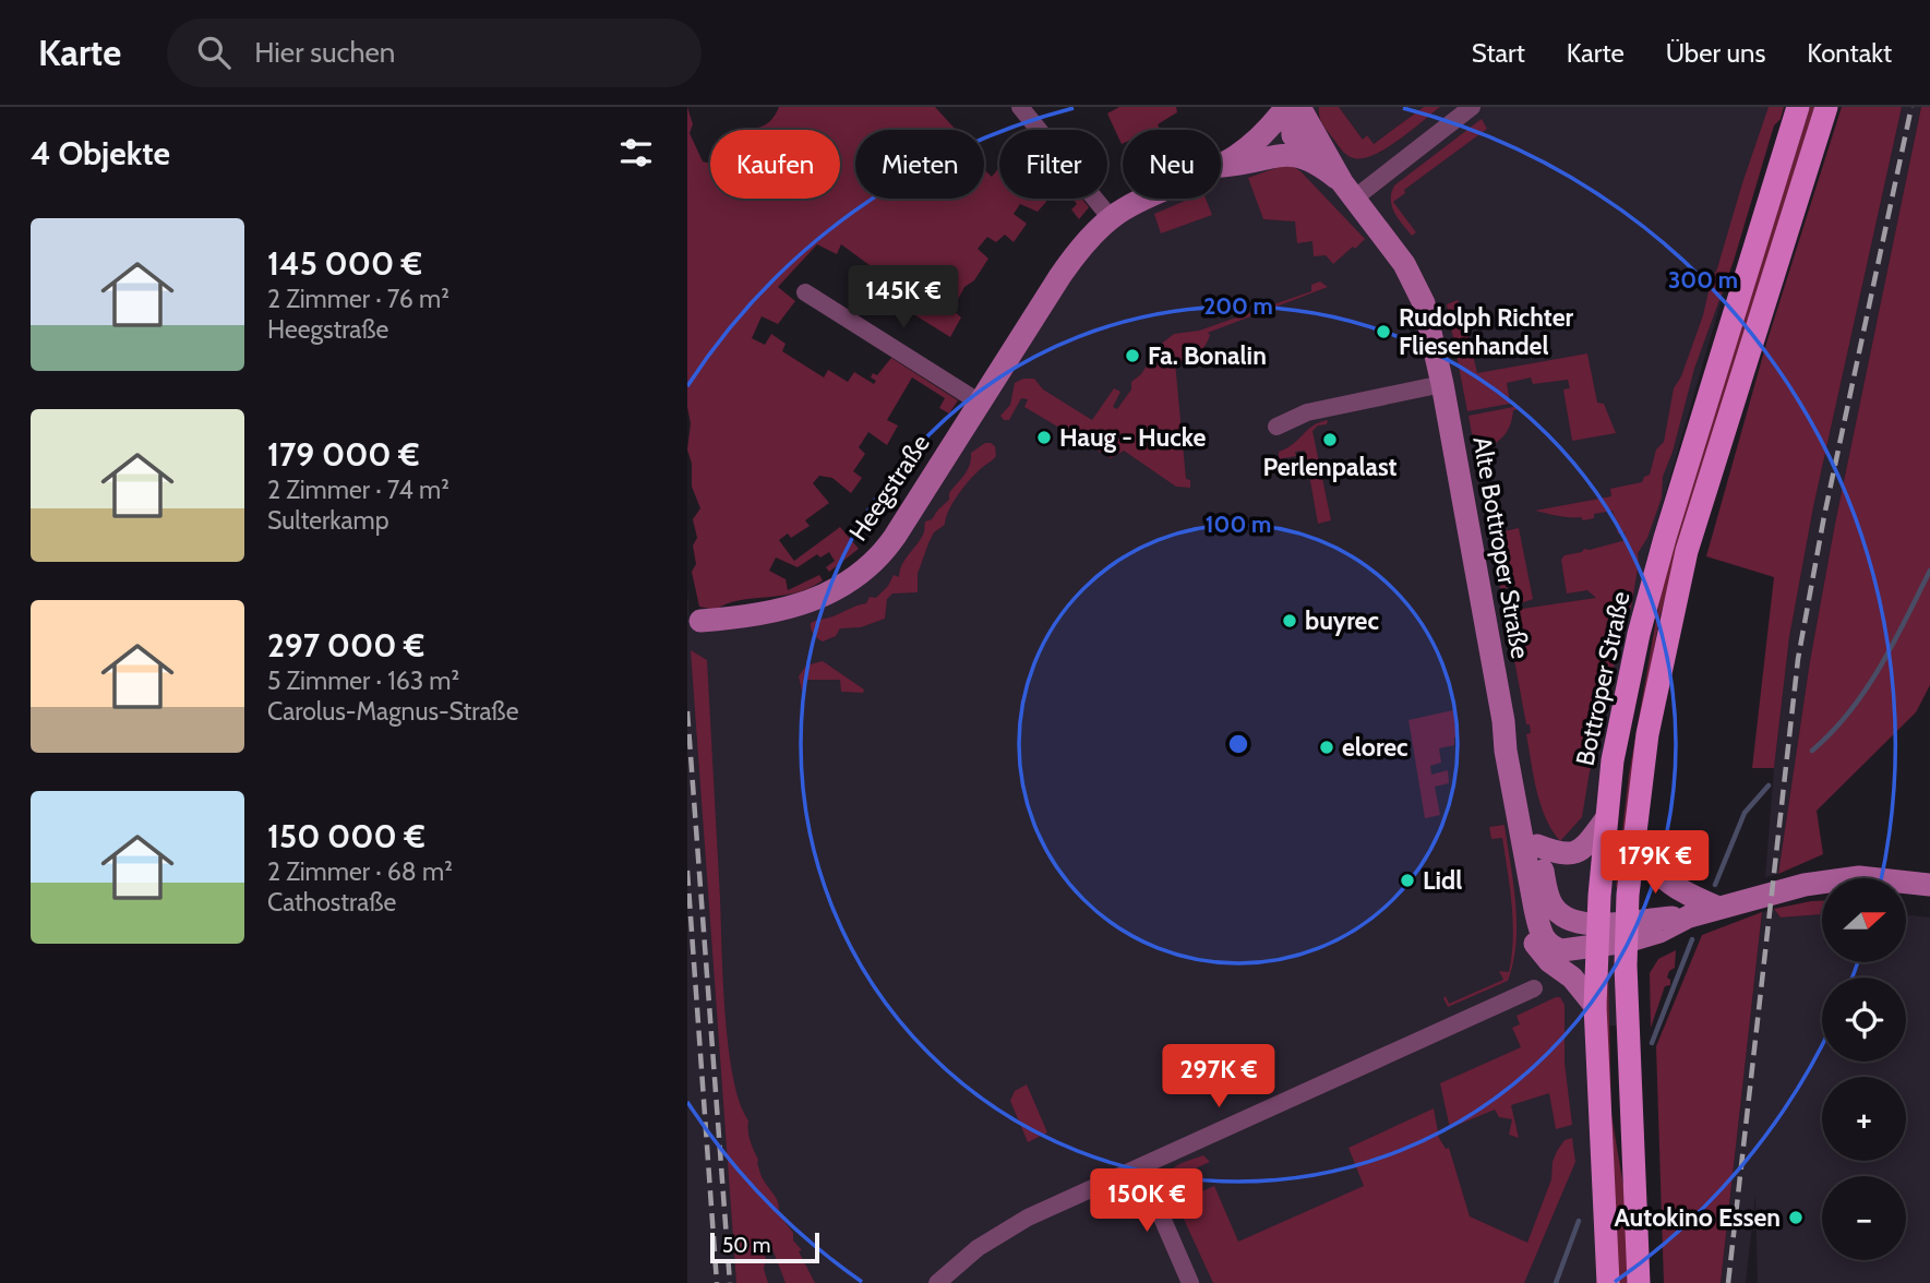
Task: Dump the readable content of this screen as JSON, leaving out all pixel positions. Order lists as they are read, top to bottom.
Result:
{
  "streets": {
    "main road": ["Bottroper Straße"],
    "street": ["Heegstraße", "Alte Bottroper Straße"]
  },
  "crossings": [
    ["Heegstraße", "Alte Bottroper Straße"],
    ["Alte Bottroper Straße", "Bottroper Straße"]
  ],
  "places": [
    "Rudolph Richter Fliesenhandel",
    "Fa. Bonalin",
    "Haug - Hucke",
    "Perlenpalast",
    "buyrec",
    "elorec",
    "Lidl",
    "Autokino Essen"
  ],
  "scale_bar": "50 m",
  "north": "right",
  "page": {
    "header": "Karte",
    "search": "Hier suchen",
    "nav": [
      "Start",
      "Karte",
      "Über uns",
      "Kontakt"
    ],
    "heading": "4 Objekte",
    "chip": [
      "Kaufen",
      "Mieten",
      "Filter",
      "Neu"
    ],
    "list": [
      {
        "name": "145 000 €",
        "note": "2 Zimmer · 76 m² · Heegstraße"
      },
      {
        "name": "179 000 €",
        "note": "2 Zimmer · 74 m² · Sulterkamp"
      },
      {
        "name": "297 000 €",
        "note": "5 Zimmer · 163 m² · Carolus-Magnus-Straße"
      },
      {
        "name": "150 000 €",
        "note": "2 Zimmer · 68 m² · Cathostraße"
      }
    ],
    "price": [
      "145K €",
      "179K €",
      "297K €",
      "150K €"
    ],
    "map_buttons": ["+", "−"],
    "scale": "50 m"
  },
  "rings": ["300 m", "200 m", "100 m"]
}
